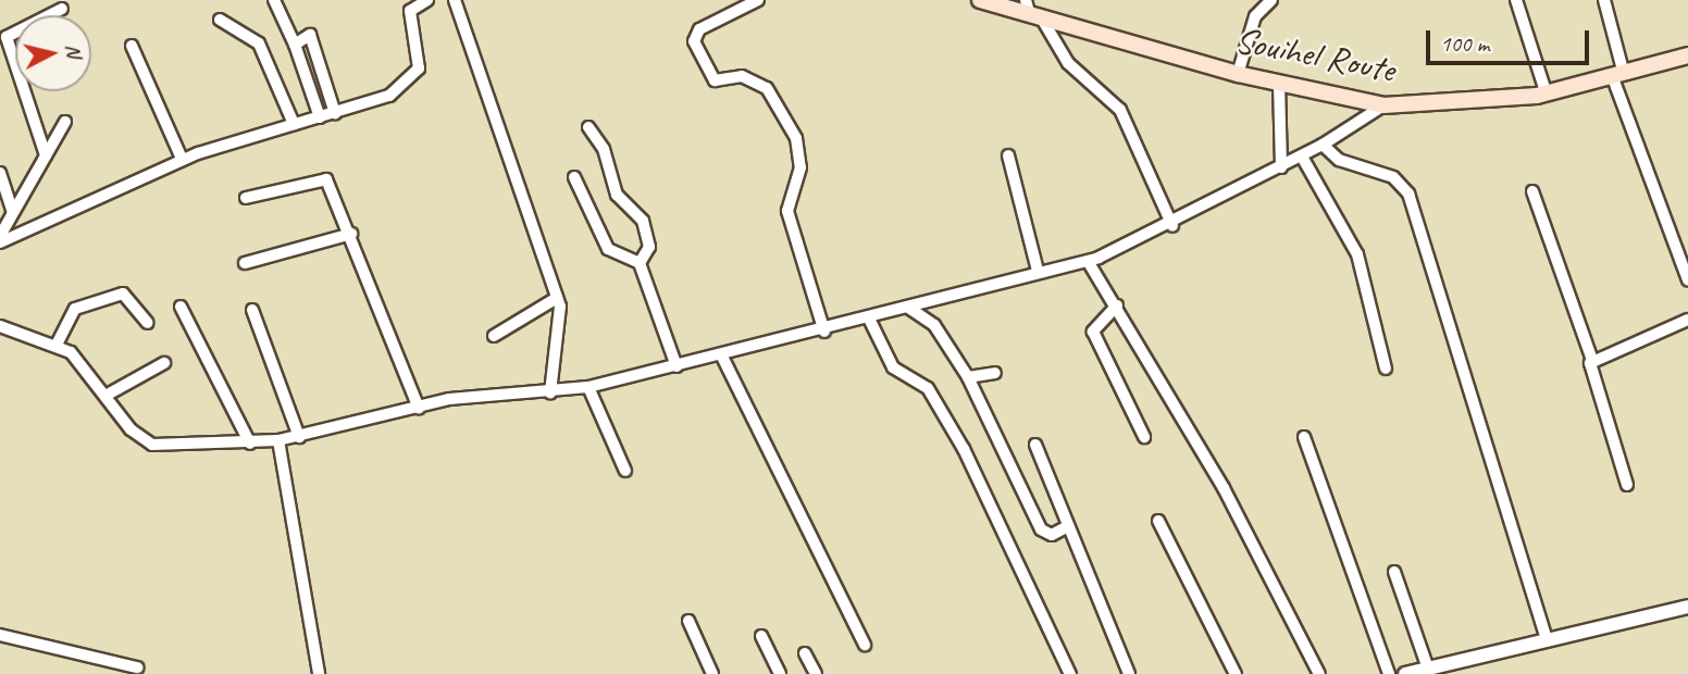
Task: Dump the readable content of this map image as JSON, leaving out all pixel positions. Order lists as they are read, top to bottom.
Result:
{
  "streets": {
    "main road": ["Souihel Route"]
  },
  "scale_bar": "100 m",
  "north": "right"
}
